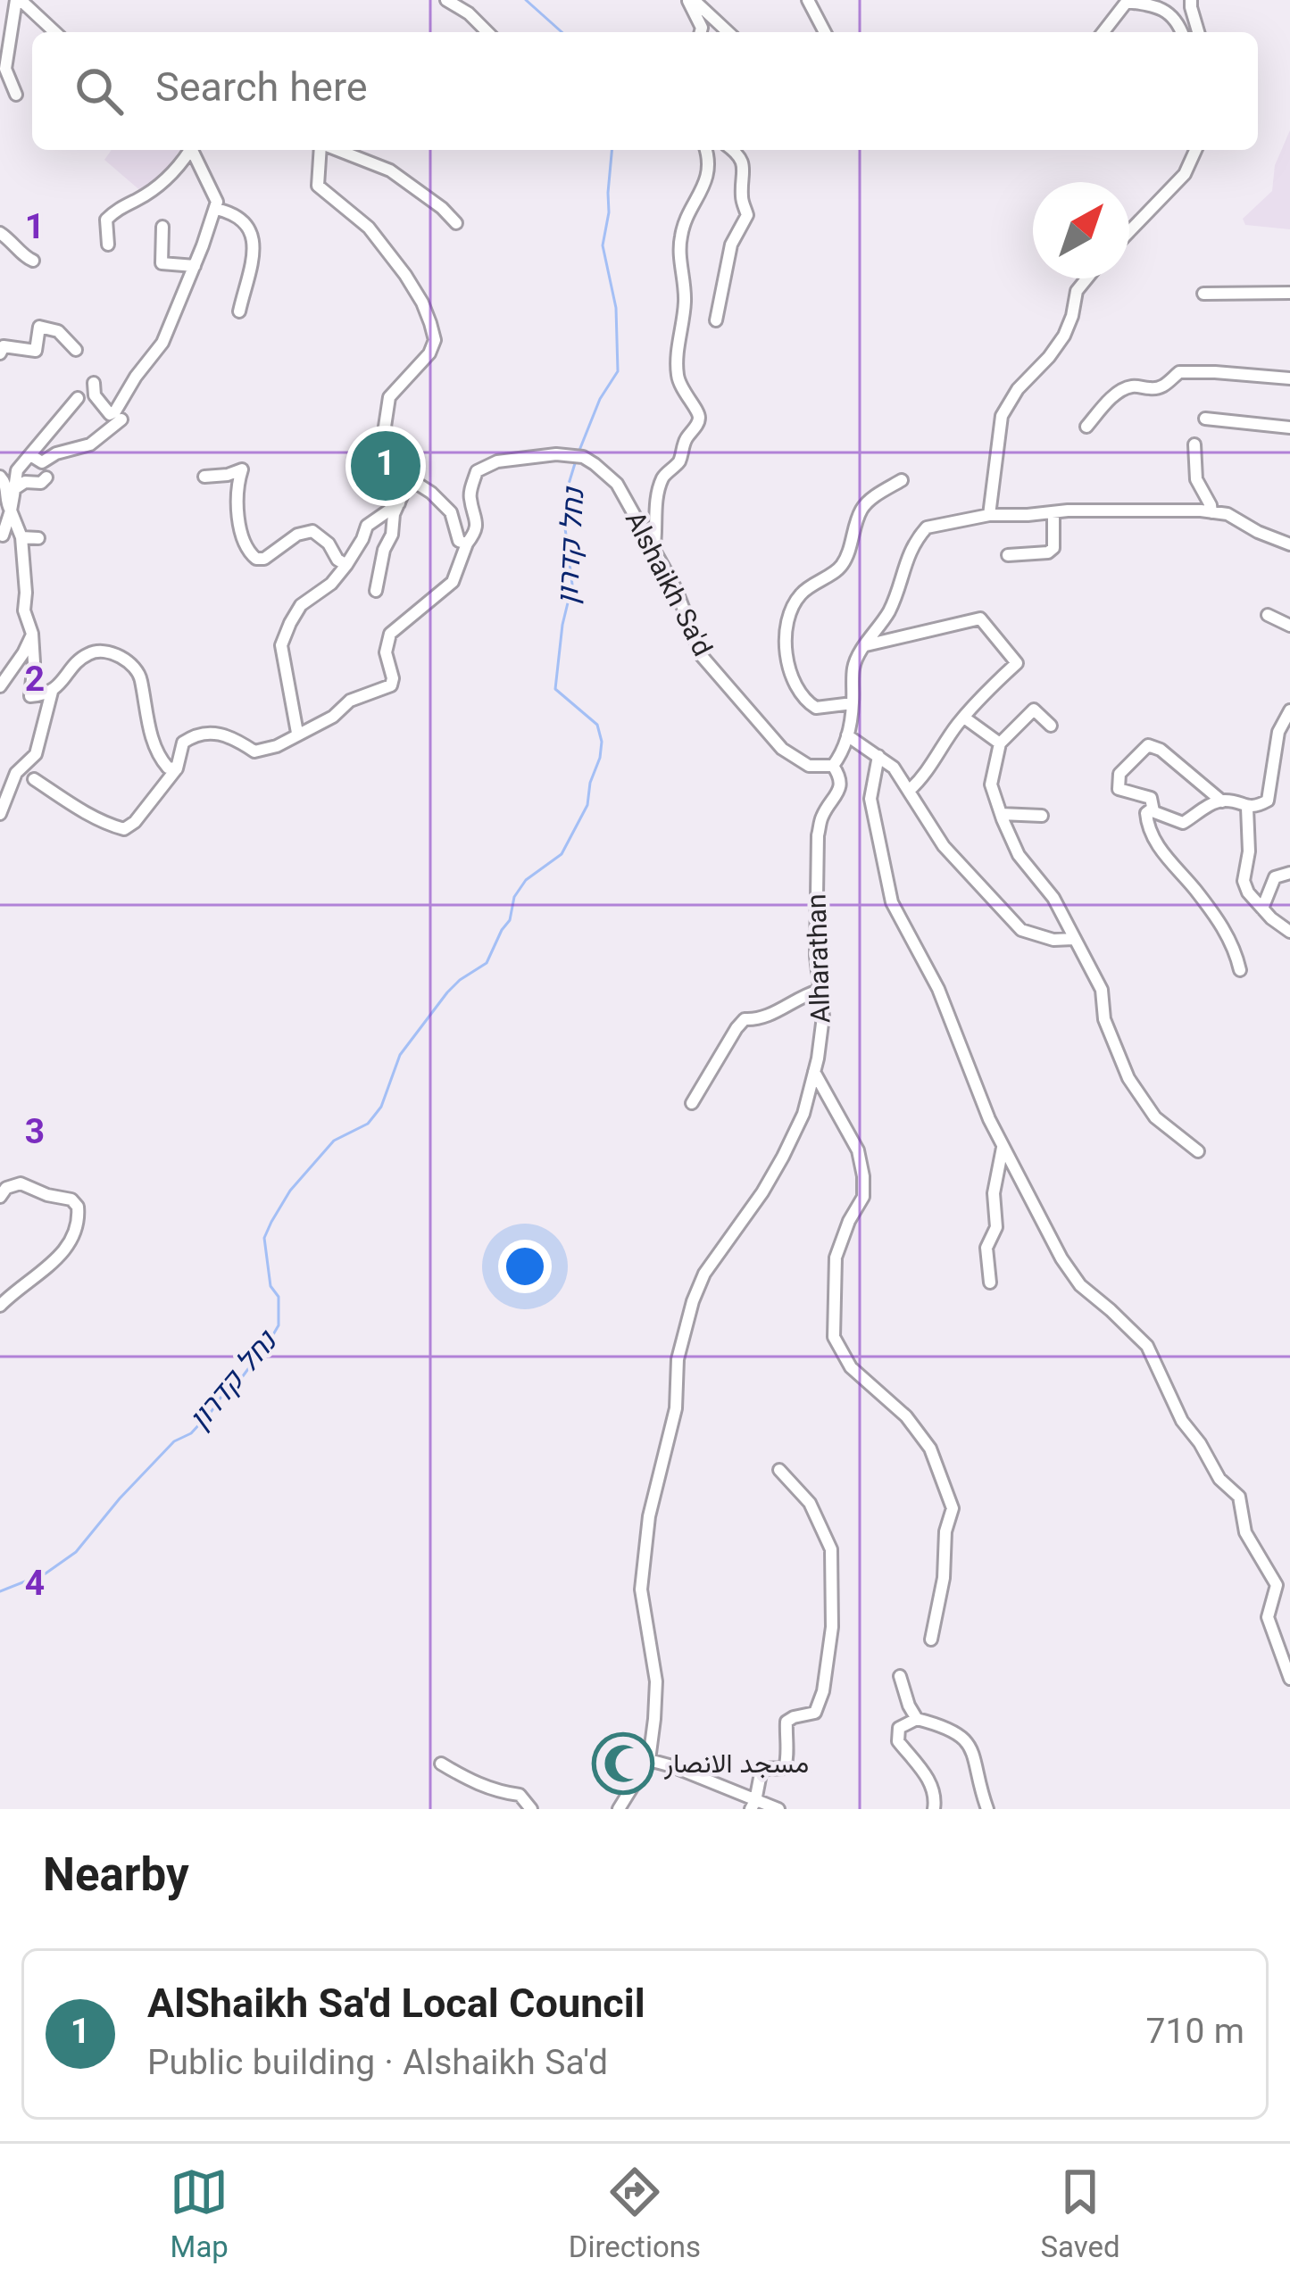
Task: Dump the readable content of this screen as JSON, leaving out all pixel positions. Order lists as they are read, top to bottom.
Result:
{
  "streets": {
    "street": ["Alshaikh Sa'd", "Alharathan"]
  },
  "crossings": [
    ["Alshaikh Sa'd", "Alharathan"]
  ],
  "water": ["נחל קדרון"],
  "places": {
    "mosque": ["مسجد الانصار"]
  },
  "north": "top right",
  "page": {
    "search": "Search here",
    "pins": "1",
    "heading": "Nearby",
    "list": [
      {
        "mark": "1",
        "name": "AlShaikh Sa'd Local Council",
        "note": "Public building · Alshaikh Sa'd",
        "value": "710 m"
      }
    ],
    "nav": ["Map", "Directions", "Saved"]
  },
  "grid": {
    "rows": [
      "1",
      "2",
      "3",
      "4"
    ]
  }
}
